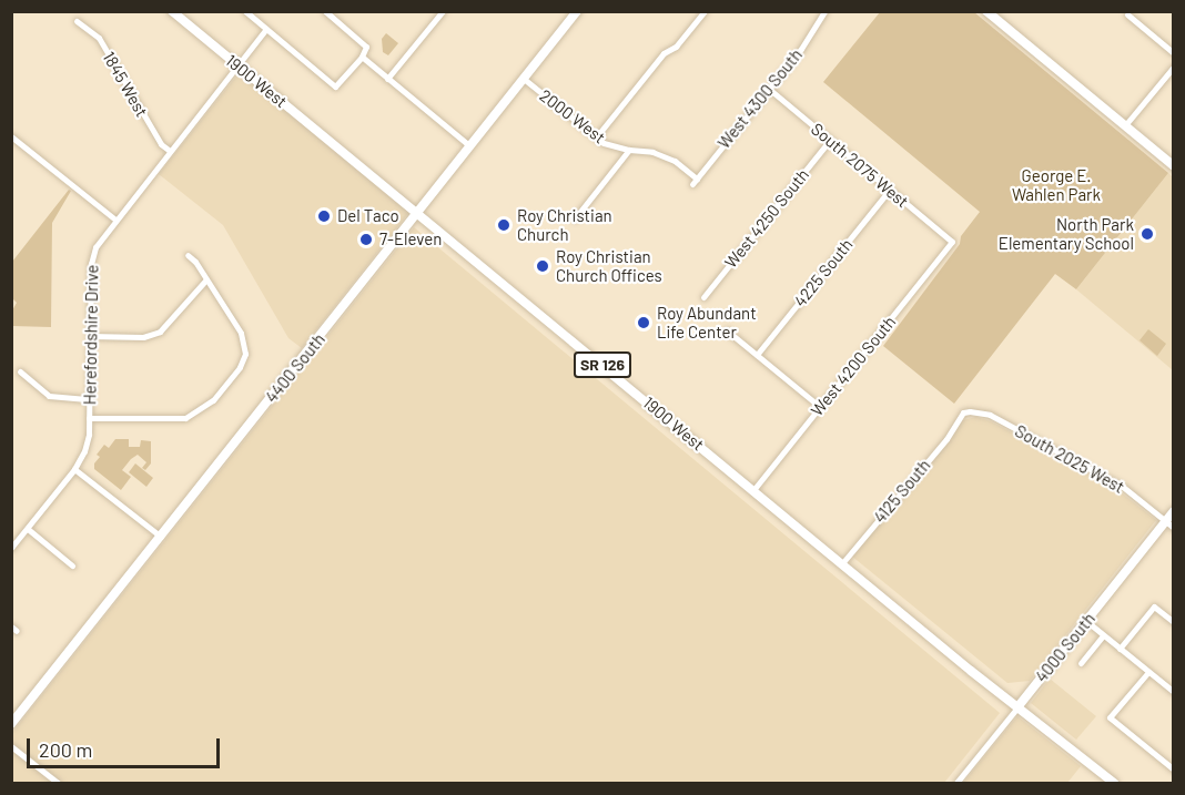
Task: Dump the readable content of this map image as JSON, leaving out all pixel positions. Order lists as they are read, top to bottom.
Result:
{
  "streets": {
    "main road": ["1900 West", "SR 126"],
    "street": [
      "1845 West",
      "West 4300 South",
      "2000 West",
      "South 2075 West",
      "West 4250 South",
      "4225 South",
      "Herefordshire Drive",
      "West 4200 South",
      "4400 South",
      "South 2025 West",
      "4125 South",
      "4000 South"
    ]
  },
  "crossings": [
    ["1900 West", "Herefordshire Drive"],
    ["1900 West", "West 4200 South"],
    ["1900 West", "4400 South"],
    ["1900 West", "4125 South"],
    ["1900 West", "4000 South"],
    ["1845 West", "Herefordshire Drive"],
    ["West 4300 South", "2000 West"],
    ["West 4300 South", "South 2075 West"],
    ["2000 West", "4400 South"],
    ["South 2075 West", "West 4250 South"],
    ["South 2075 West", "4225 South"],
    ["South 2075 West", "West 4200 South"],
    ["South 2025 West", "4125 South"],
    ["South 2025 West", "4000 South"]
  ],
  "parks": ["George E. Wahlen Park"],
  "places": [
    "Del Taco",
    "Roy Christian Church",
    "North Park Elementary School",
    "7-Eleven",
    "Roy Christian Church Offices",
    "Roy Abundant Life Center"
  ],
  "scale_bar": "200 m"
}
